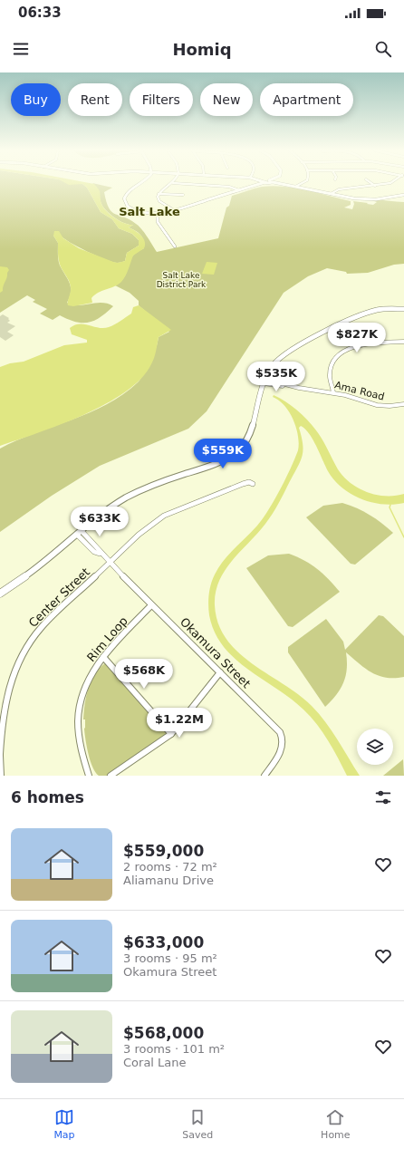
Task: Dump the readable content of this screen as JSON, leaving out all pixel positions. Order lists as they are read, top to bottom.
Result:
{
  "streets": {
    "street": [
      "Ama Road",
      "Center Street",
      "Rim Loop",
      "Okamura Street"
    ]
  },
  "crossings": [
    ["Center Street", "Okamura Street"],
    ["Rim Loop", "Okamura Street"]
  ],
  "districts": ["Salt Lake"],
  "parks": ["Salt Lake District Park"],
  "page": {
    "status": "06:33",
    "header": "Homiq",
    "chip": [
      "Buy",
      "Rent",
      "Filters",
      "New",
      "Apartment"
    ],
    "price": [
      "$827K",
      "$535K",
      "$559K",
      "$633K",
      "$568K",
      "$1.22M"
    ],
    "heading": "6 homes",
    "list": [
      {
        "name": "$559,000",
        "note": "2 rooms · 72 m² · Aliamanu Drive"
      },
      {
        "name": "$633,000",
        "note": "3 rooms · 95 m² · Okamura Street"
      },
      {
        "name": "$568,000",
        "note": "3 rooms · 101 m² · Coral Lane"
      }
    ],
    "tabs": ["Map", "Saved", "Home"]
  }
}
